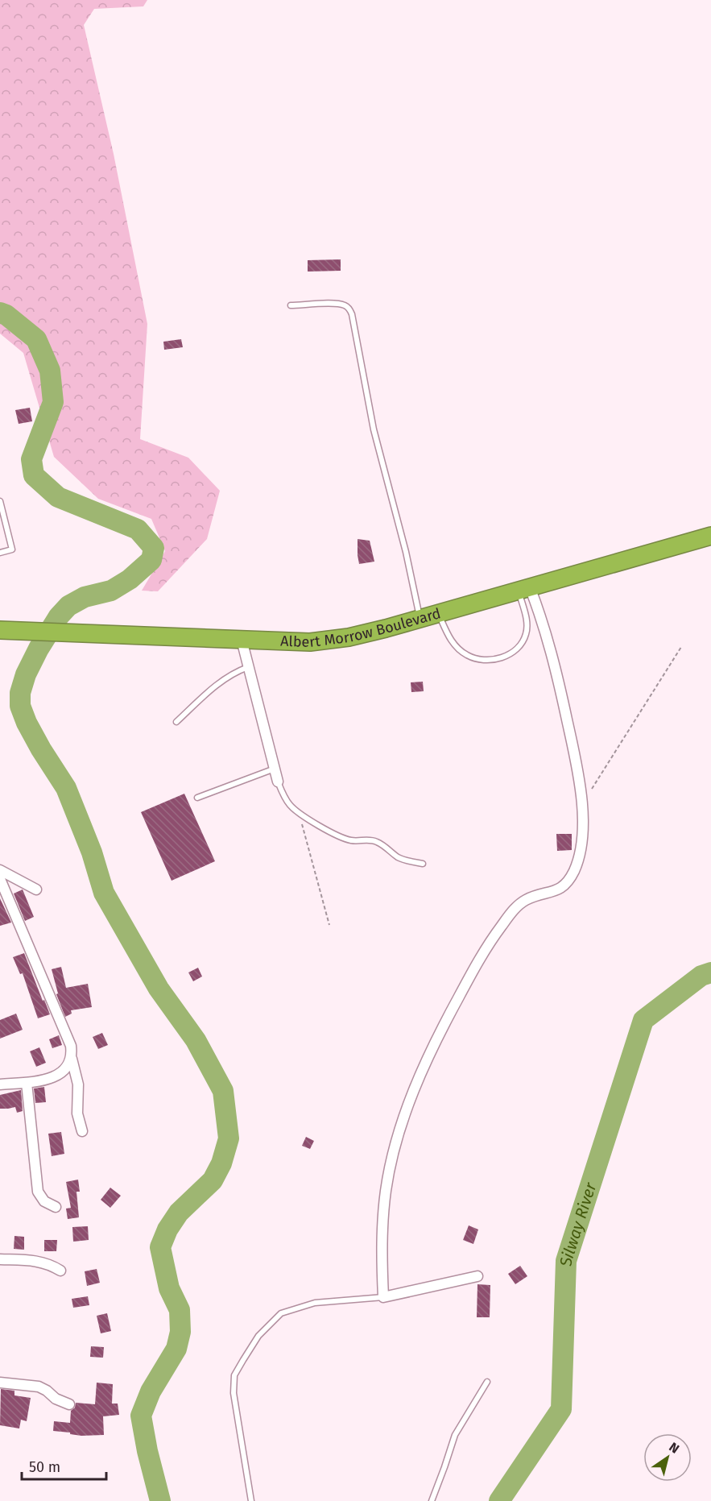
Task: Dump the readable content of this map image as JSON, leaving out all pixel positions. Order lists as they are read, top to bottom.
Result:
{
  "streets": {
    "highway": ["Albert Morrow Boulevard"]
  },
  "water": ["Silway River"],
  "scale_bar": "50 m",
  "north": "top right"
}
